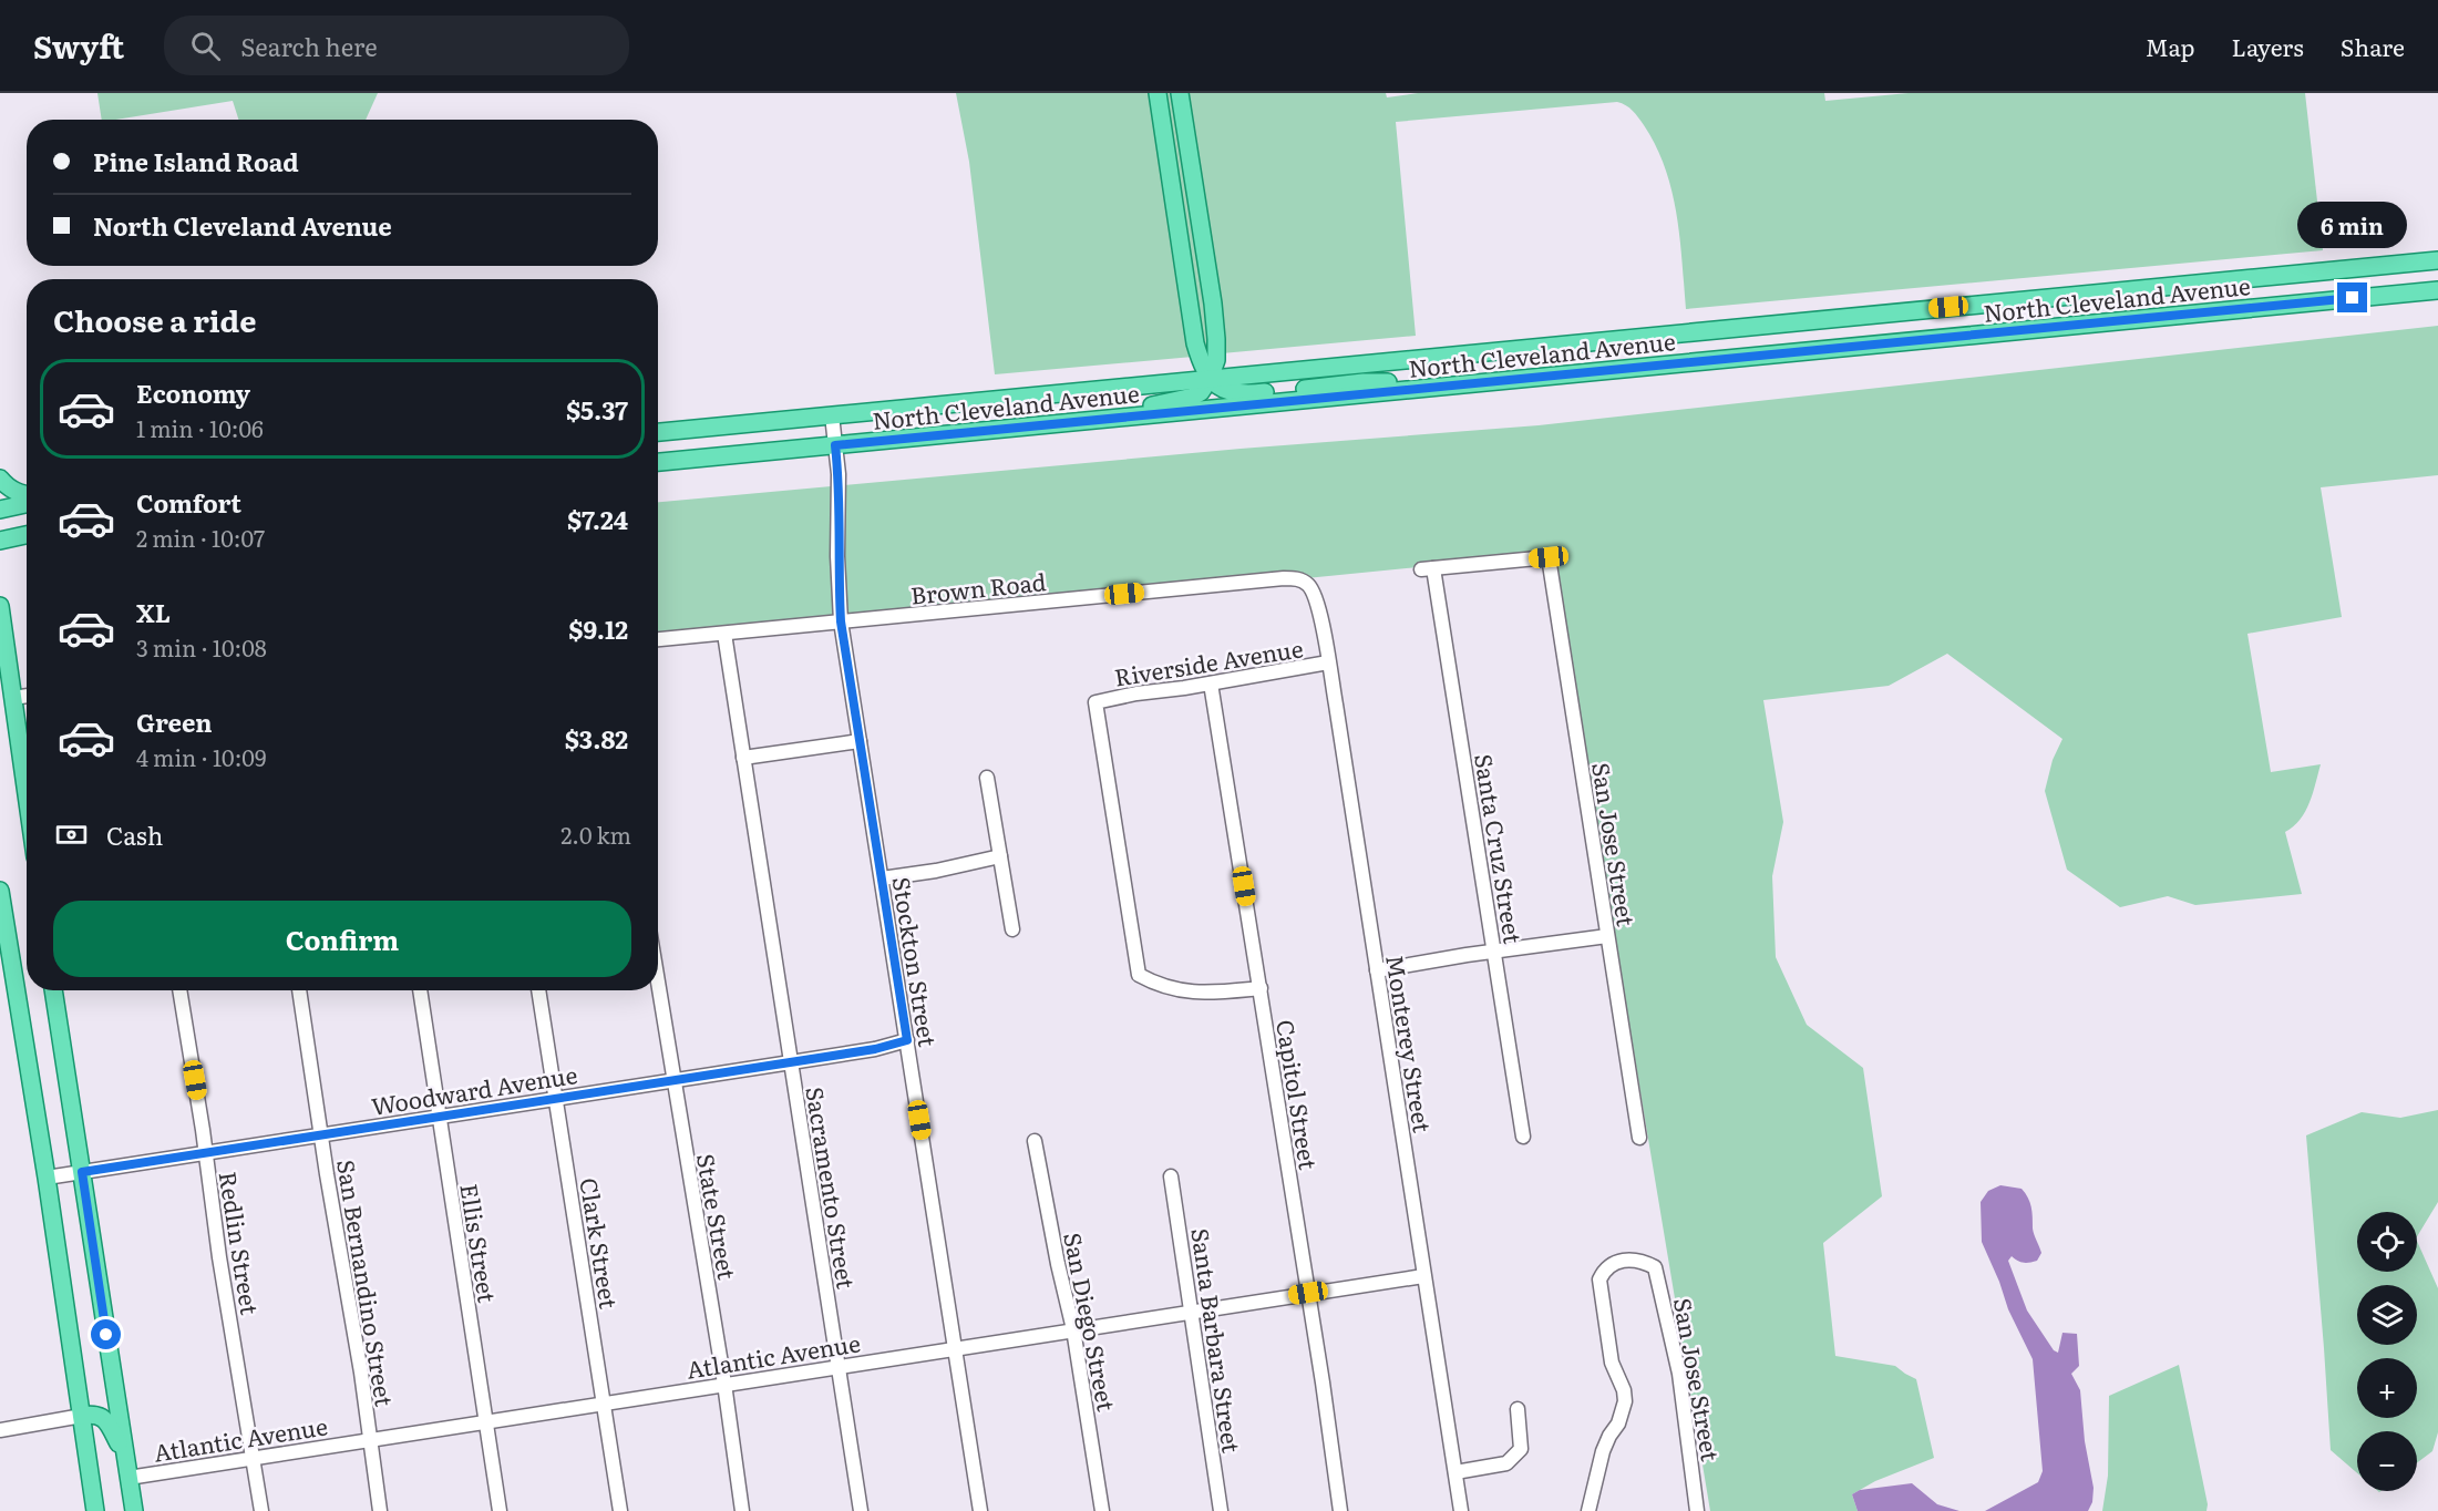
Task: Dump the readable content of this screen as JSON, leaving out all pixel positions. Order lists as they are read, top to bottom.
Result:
{
  "streets": {
    "main road": ["North Cleveland Avenue"],
    "street": [
      "Brown Road",
      "Riverside Avenue",
      "San Jose Street",
      "Santa Cruz Street",
      "Stockton Street",
      "Monterey Street",
      "Woodward Avenue",
      "Capitol Street",
      "Sacramento Street",
      "State Street",
      "Redlin Street",
      "Ellis Street",
      "Clark Street",
      "San Bernandino Street",
      "San Diego Street",
      "Santa Barbara Street",
      "Atlantic Avenue"
    ]
  },
  "crossings": [
    ["North Cleveland Avenue", "Stockton Street"],
    ["Brown Road", "Stockton Street"],
    ["Brown Road", "Monterey Street"],
    ["Brown Road", "Sacramento Street"],
    ["Riverside Avenue", "Monterey Street"],
    ["Riverside Avenue", "Capitol Street"],
    ["San Jose Street", "Santa Cruz Street"],
    ["Stockton Street", "Woodward Avenue"],
    ["Stockton Street", "Atlantic Avenue"],
    ["Monterey Street", "Atlantic Avenue"],
    ["Woodward Avenue", "Sacramento Street"],
    ["Woodward Avenue", "State Street"],
    ["Woodward Avenue", "Redlin Street"],
    ["Woodward Avenue", "Ellis Street"],
    ["Woodward Avenue", "Clark Street"],
    ["Woodward Avenue", "San Bernandino Street"],
    ["Capitol Street", "Atlantic Avenue"],
    ["Sacramento Street", "Atlantic Avenue"],
    ["State Street", "Atlantic Avenue"],
    ["Redlin Street", "Atlantic Avenue"],
    ["Ellis Street", "Atlantic Avenue"],
    ["Clark Street", "Atlantic Avenue"],
    ["San Bernandino Street", "Atlantic Avenue"],
    ["San Diego Street", "Atlantic Avenue"],
    ["Santa Barbara Street", "Atlantic Avenue"]
  ],
  "page": {
    "header": "Swyft",
    "search": "Search here",
    "nav": ["Map", "Layers", "Share"],
    "banner": ["Pine Island Road", "North Cleveland Avenue"],
    "bubble": "6 min",
    "heading": "Choose a ride",
    "list": [
      {
        "name": "Economy",
        "note": "1 min · 10:06",
        "value": "$5.37"
      },
      {
        "name": "Comfort",
        "note": "2 min · 10:07",
        "value": "$7.24"
      },
      {
        "name": "XL",
        "note": "3 min · 10:08",
        "value": "$9.12"
      },
      {
        "name": "Green",
        "note": "4 min · 10:09",
        "value": "$3.82"
      }
    ],
    "pay": ["Cash", "2.0 km"],
    "buttons": "Confirm",
    "map_buttons": ["+", "−"]
  }
}
